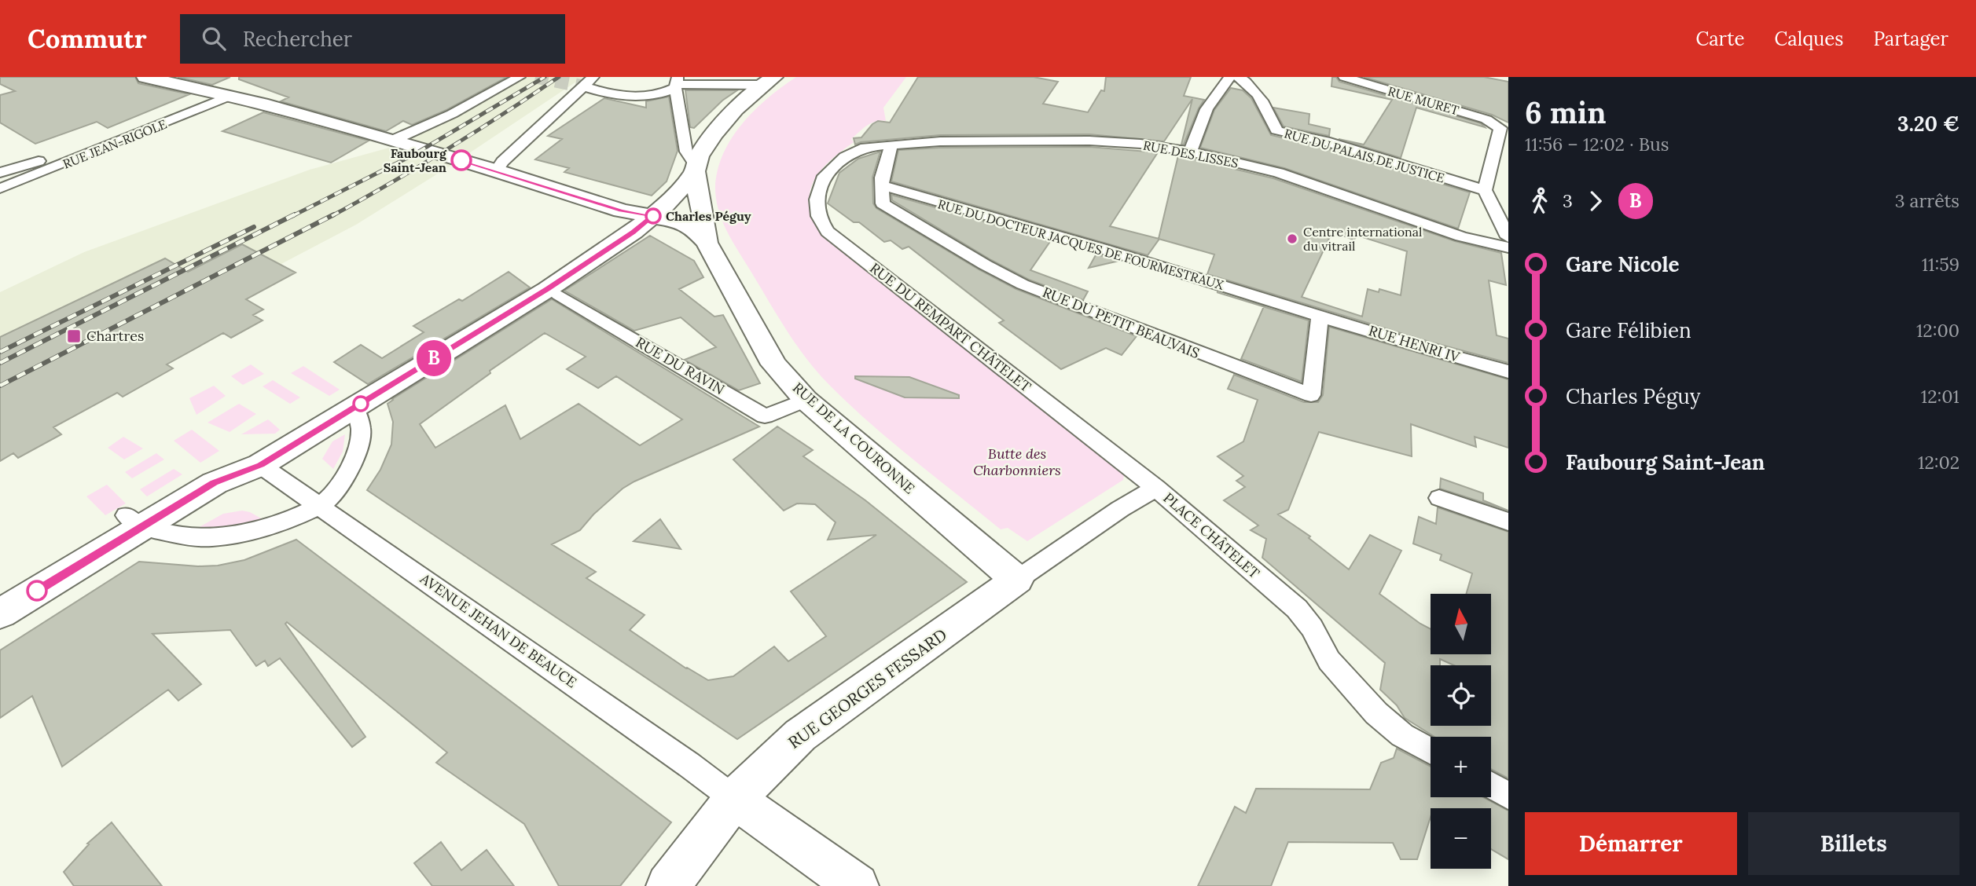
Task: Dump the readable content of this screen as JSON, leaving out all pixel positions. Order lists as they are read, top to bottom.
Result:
{
  "streets": {
    "main road": ["RUE DE LA COURONNE", "RUE GEORGES FESSARD"],
    "street": [
      "RUE MURET",
      "RUE JEAN-RIGOLE",
      "RUE DES LISSES",
      "RUE DU PALAIS DE JUSTICE",
      "RUE DU DOCTEUR JACQUES DE FOURMESTRAUX",
      "RUE DU PETIT BEAUVAIS",
      "RUE DU REMPART CHÂTELET",
      "RUE HENRI IV",
      "RUE DU RAVIN",
      "PLACE CHÂTELET",
      "AVENUE JEHAN DE BEAUCE"
    ]
  },
  "crossings": [
    ["RUE JEAN-RIGOLE", "RUE DE LA COURONNE"],
    ["RUE DES LISSES", "RUE DU REMPART CHÂTELET"],
    ["RUE DU DOCTEUR JACQUES DE FOURMESTRAUX", "RUE DU PETIT BEAUVAIS"],
    ["RUE DU DOCTEUR JACQUES DE FOURMESTRAUX", "RUE HENRI IV"],
    ["RUE DU PETIT BEAUVAIS", "RUE HENRI IV"],
    ["RUE DU REMPART CHÂTELET", "PLACE CHÂTELET"],
    ["RUE DU RAVIN", "RUE DE LA COURONNE"],
    ["RUE DE LA COURONNE", "PLACE CHÂTELET"],
    ["RUE DE LA COURONNE", "RUE GEORGES FESSARD"],
    ["PLACE CHÂTELET", "RUE GEORGES FESSARD"],
    ["AVENUE JEHAN DE BEAUCE", "RUE GEORGES FESSARD"]
  ],
  "parks": ["Butte des Charbonniers"],
  "places": {
    "other": ["Faubourg Saint-Jean", "Charles Péguy", "Centre international du vitrail"],
    "transit": ["Chartres"]
  },
  "lines": ["bus line B"],
  "north": "top",
  "page": {
    "header": "Commutr",
    "search": "Rechercher",
    "nav": ["Carte", "Calques", "Partager"],
    "on_map": "B",
    "heading": ["6 min", "11:56 – 12:02 · Bus", "3.20 €"],
    "legs": ["3", "B", "3 arrêts"],
    "list": [
      {
        "name": "Gare Nicole",
        "value": "11:59"
      },
      {
        "name": "Gare Félibien",
        "value": "12:00"
      },
      {
        "name": "Charles Péguy",
        "value": "12:01"
      },
      {
        "name": "Faubourg Saint-Jean",
        "value": "12:02"
      }
    ],
    "map_buttons": ["+", "−"],
    "buttons": ["Démarrer", "Billets"]
  }
}
